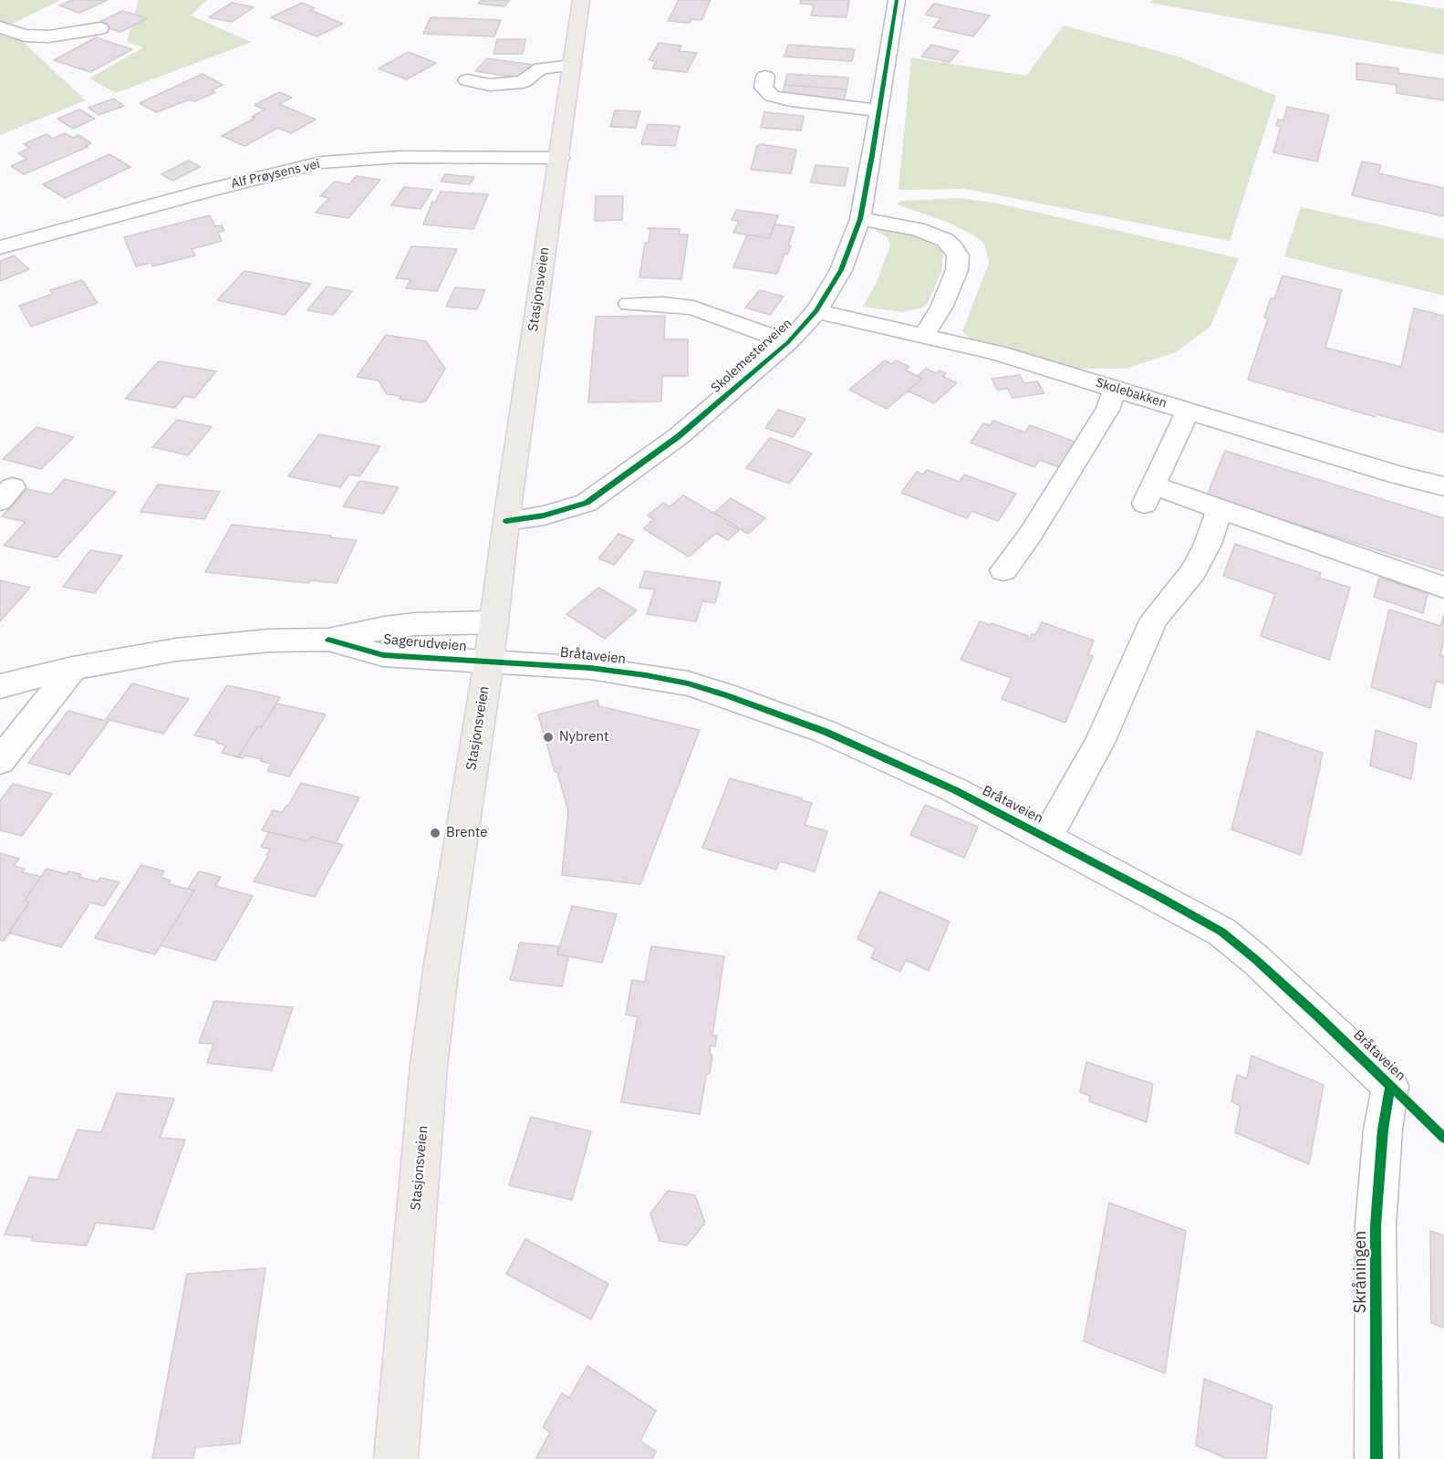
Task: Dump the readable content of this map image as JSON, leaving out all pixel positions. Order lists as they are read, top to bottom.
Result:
{
  "streets": {
    "main road": ["Stasjonsveien"],
    "street": [
      "Alf Prøysens vei",
      "Skolemesterveien",
      "Skolebakken",
      "Sagerudveien",
      "Bråtaveien",
      "Skråningen"
    ]
  },
  "crossings": [
    ["Alf Prøysens vei", "Stasjonsveien"],
    ["Stasjonsveien", "Skolemesterveien"],
    ["Stasjonsveien", "Sagerudveien"],
    ["Stasjonsveien", "Bråtaveien"],
    ["Skolemesterveien", "Skolebakken"],
    ["Sagerudveien", "Bråtaveien"],
    ["Bråtaveien", "Skråningen"]
  ],
  "places": ["Nybrent", "Brente"]
}
